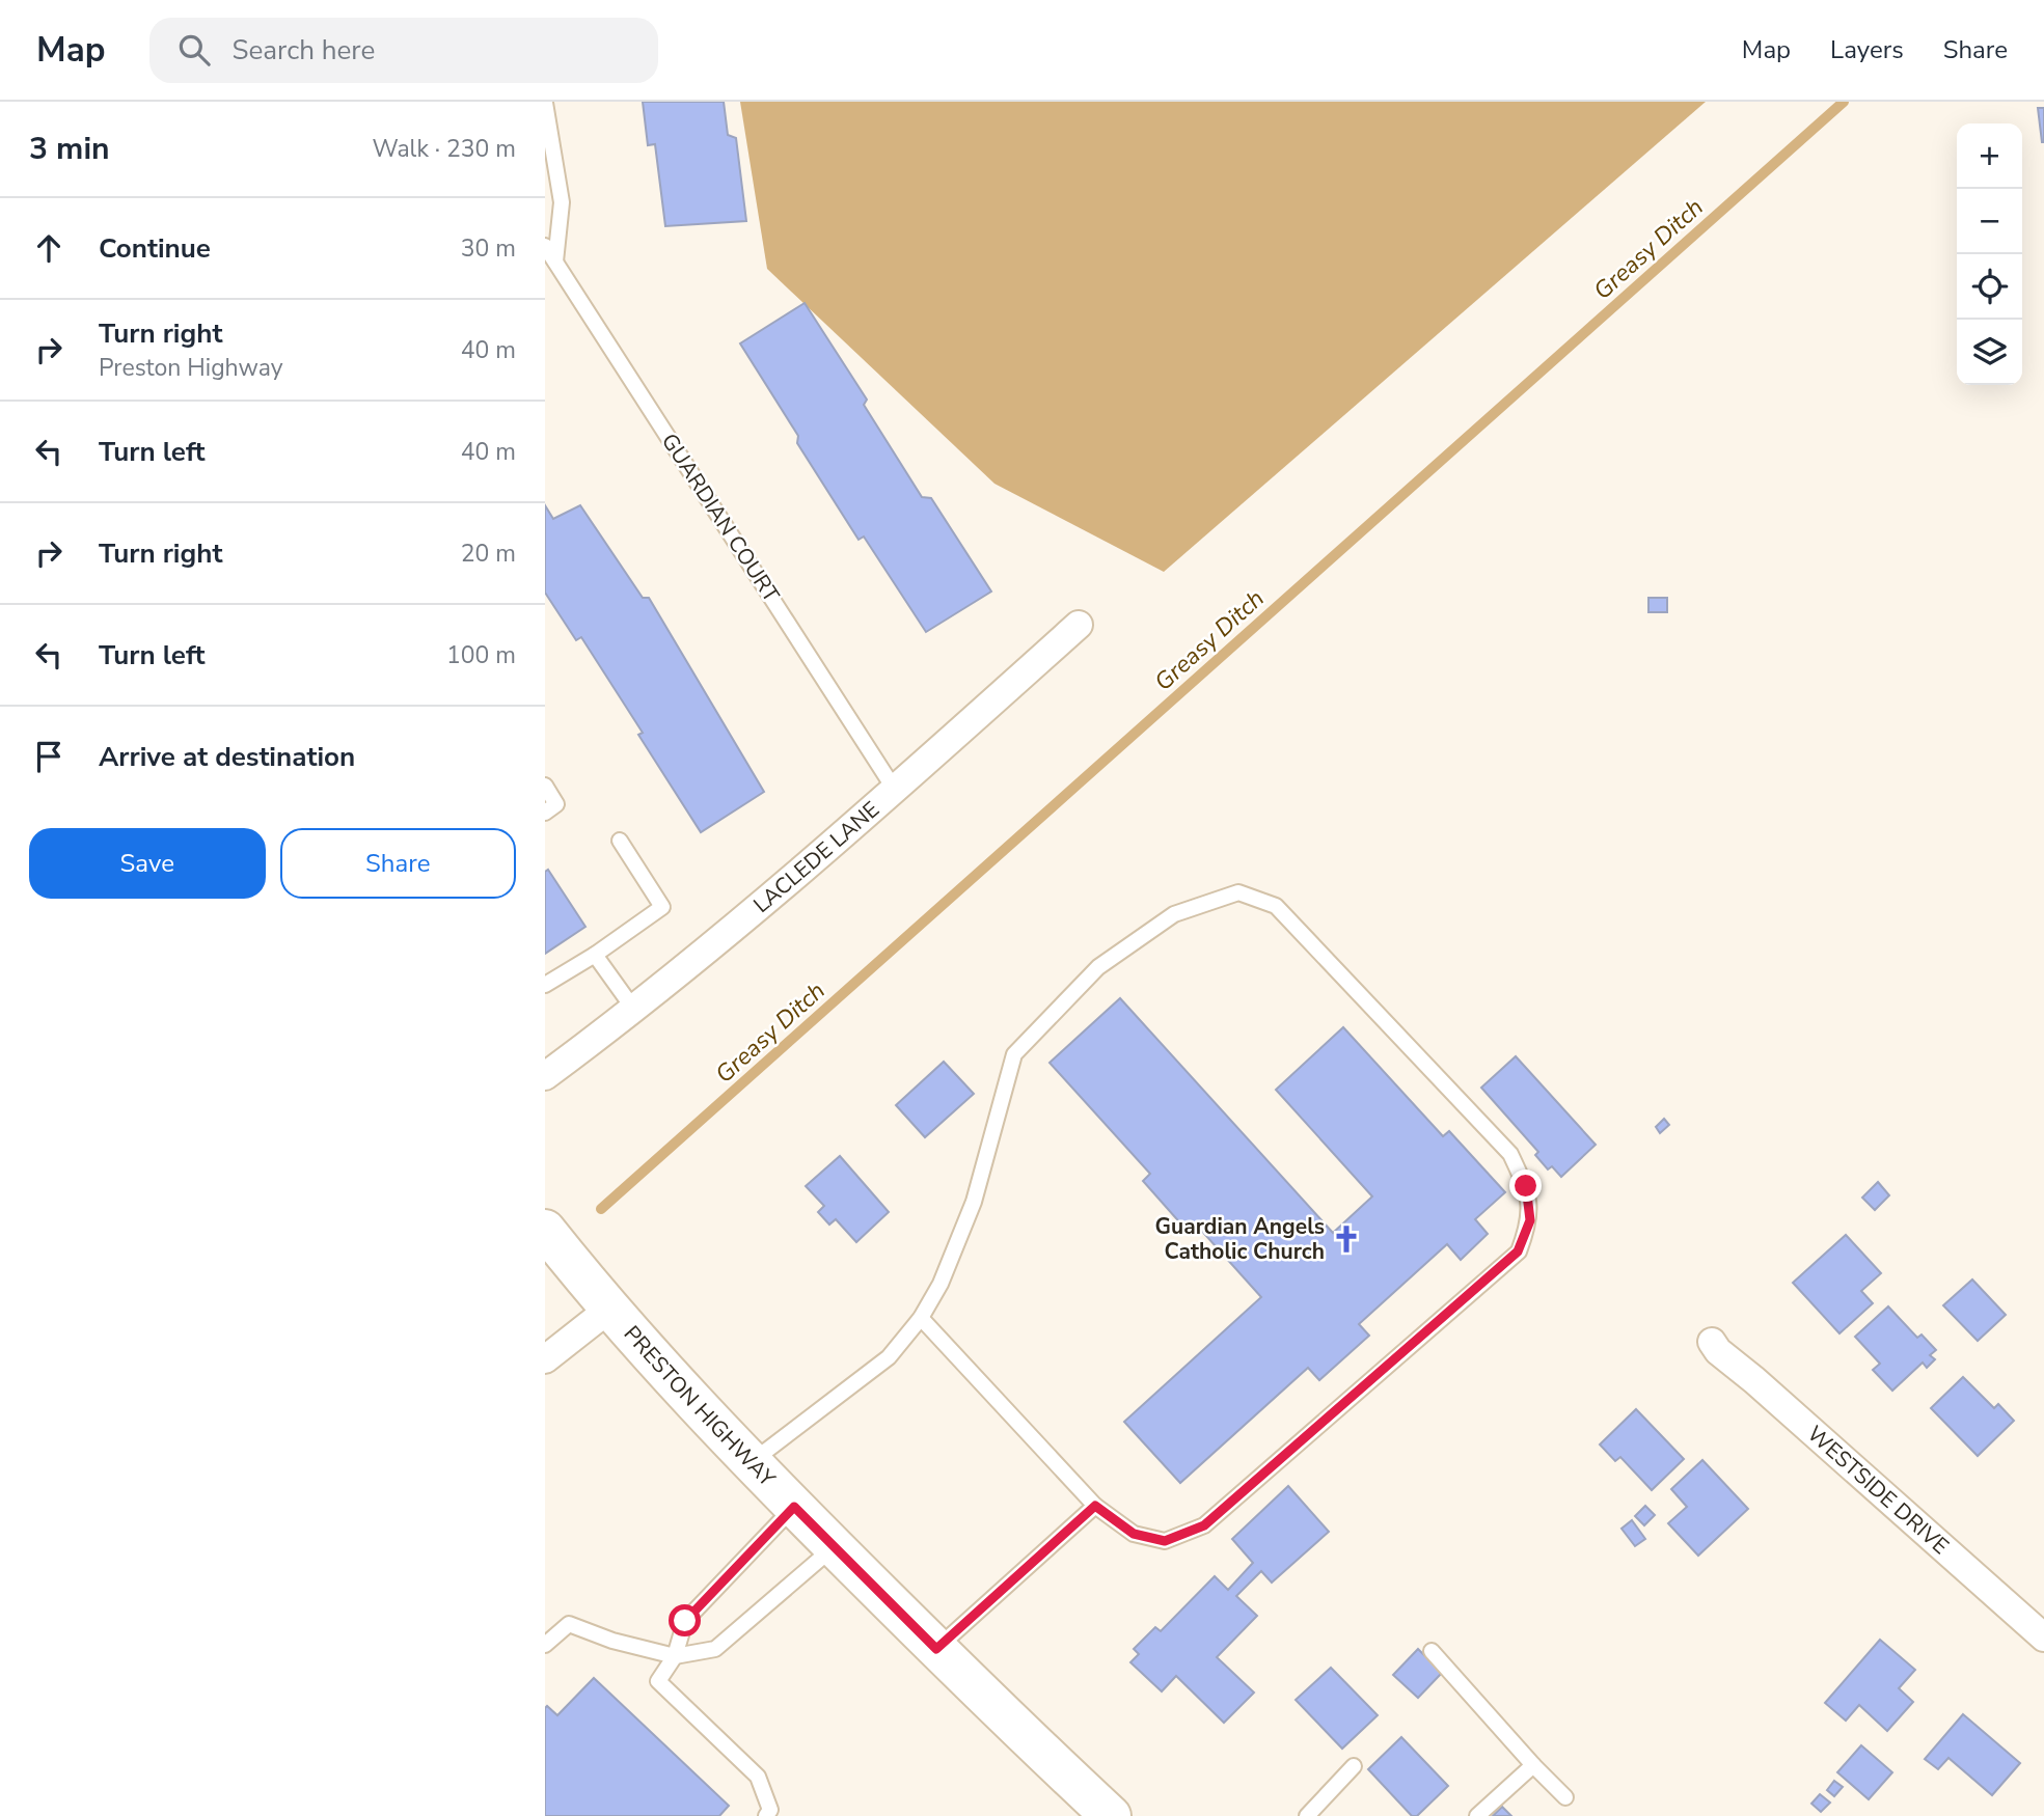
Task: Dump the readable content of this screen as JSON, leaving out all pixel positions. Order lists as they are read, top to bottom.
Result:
{
  "streets": {
    "main road": ["PRESTON HIGHWAY"],
    "street": ["LACLEDE LANE", "WESTSIDE DRIVE"],
    "lane": ["GUARDIAN COURT"]
  },
  "crossings": [
    ["GUARDIAN COURT", "LACLEDE LANE"]
  ],
  "water": ["Greasy Ditch"],
  "places": {
    "church": ["Guardian Angels Catholic Church"]
  },
  "page": {
    "header": "Map",
    "search": "Search here",
    "nav": ["Map", "Layers", "Share"],
    "heading": ["3 min", "Walk · 230 m"],
    "map_buttons": ["+", "−"],
    "list": [
      ["Continue", "30 m"],
      ["Turn right", "Preston Highway", "40 m"],
      ["Turn left", "40 m"],
      ["Turn right", "20 m"],
      ["Turn left", "100 m"],
      "Arrive at destination"
    ],
    "buttons": ["Save", "Share"]
  }
}
